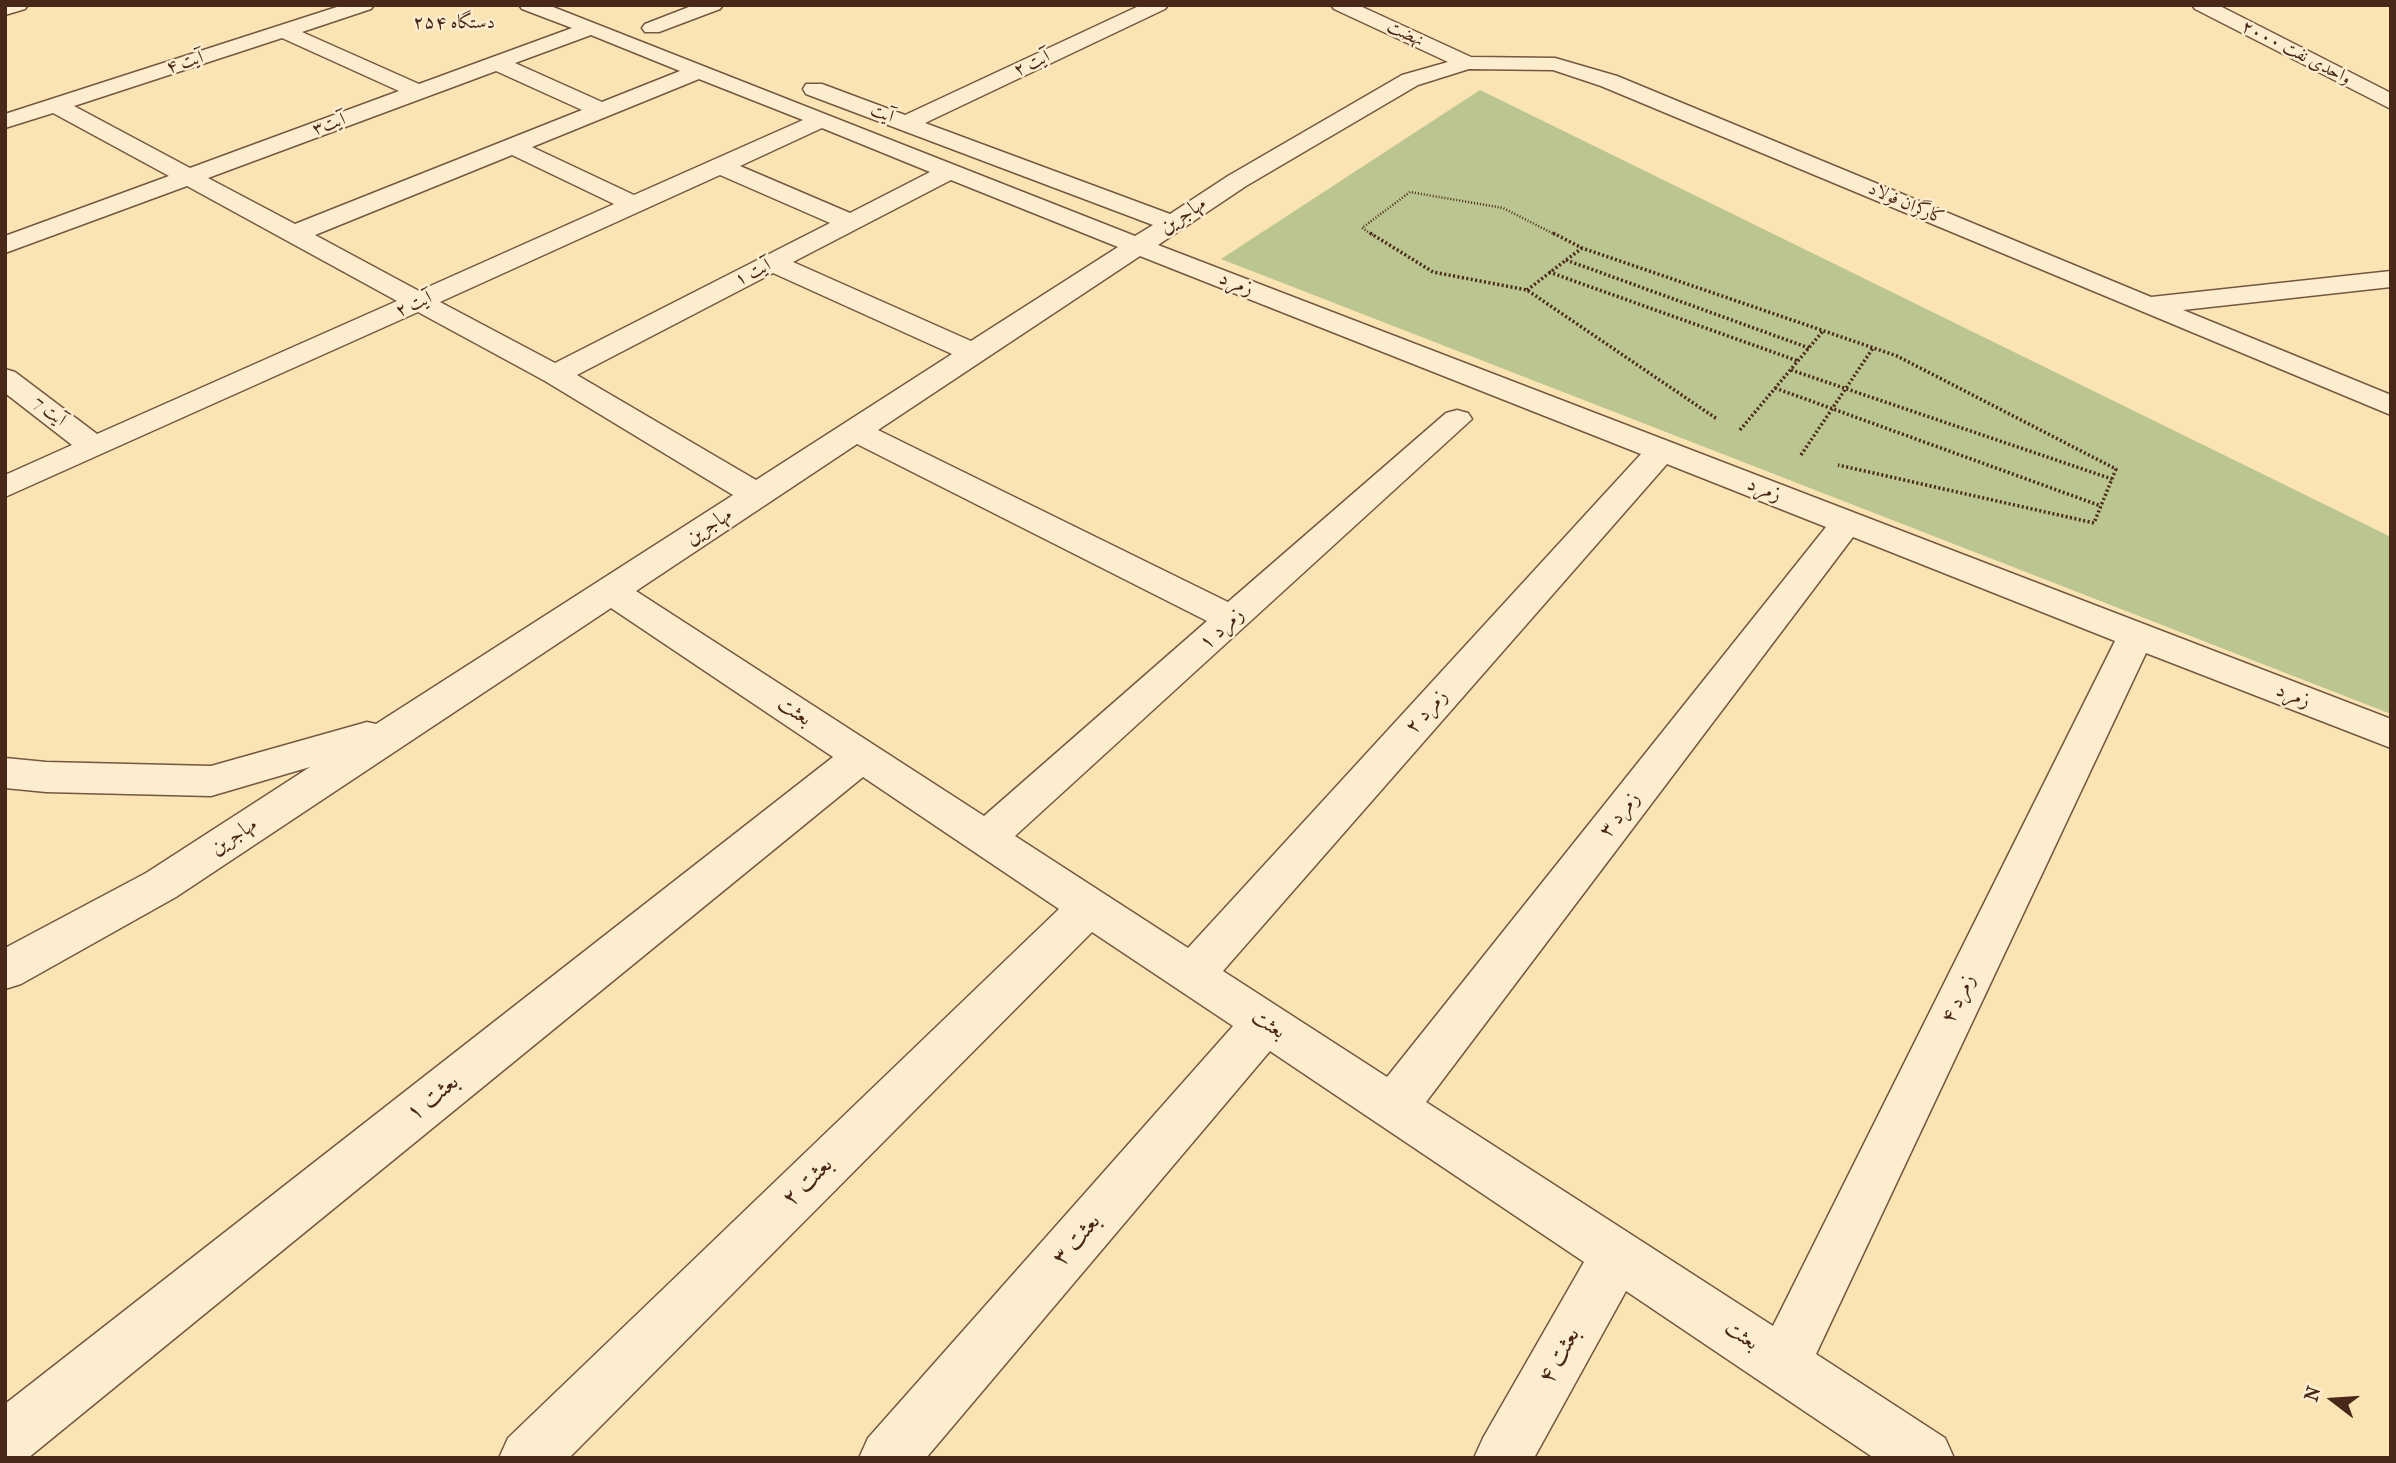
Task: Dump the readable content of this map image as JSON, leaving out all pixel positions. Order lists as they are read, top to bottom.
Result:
{
  "streets": {
    "street": [
      "نهضت",
      "۲۰۰۰ واحدی نفت",
      "آیت ۴",
      "آیت ۲",
      "آیت",
      "آیت۳",
      "کارگران فولاد",
      "مهاجرین",
      "آیت ۱",
      "زمرد",
      "آیت 7",
      "زمرد ۱",
      "بعثت",
      "زمرد ۲",
      "زمرد ۳",
      "زمرد ۴",
      "بعثت ۱",
      "بعثت ۲",
      "بعثت ۳",
      "بعثت ۴"
    ]
  },
  "crossings": [
    ["نهضت", "کارگران فولاد"],
    ["آیت ۲", "آیت"],
    ["آیت ۲", "زمرد"],
    ["آیت ۲", "آیت 7"],
    ["آیت", "مهاجرین"],
    ["آیت۳", "زمرد"],
    ["کارگران فولاد", "مهاجرین"],
    ["مهاجرین", "زمرد"],
    ["مهاجرین", "بعثت"],
    ["آیت ۱", "زمرد"],
    ["زمرد", "زمرد ۲"],
    ["زمرد", "زمرد ۳"],
    ["زمرد", "زمرد ۴"],
    ["زمرد ۱", "بعثت"],
    ["بعثت", "زمرد ۲"],
    ["بعثت", "زمرد ۳"],
    ["بعثت", "زمرد ۴"],
    ["بعثت", "بعثت ۱"],
    ["بعثت", "بعثت ۲"],
    ["بعثت", "بعثت ۳"],
    ["بعثت", "بعثت ۴"]
  ],
  "districts": ["۲۵۴ دستگاه"],
  "north": "left"
}
